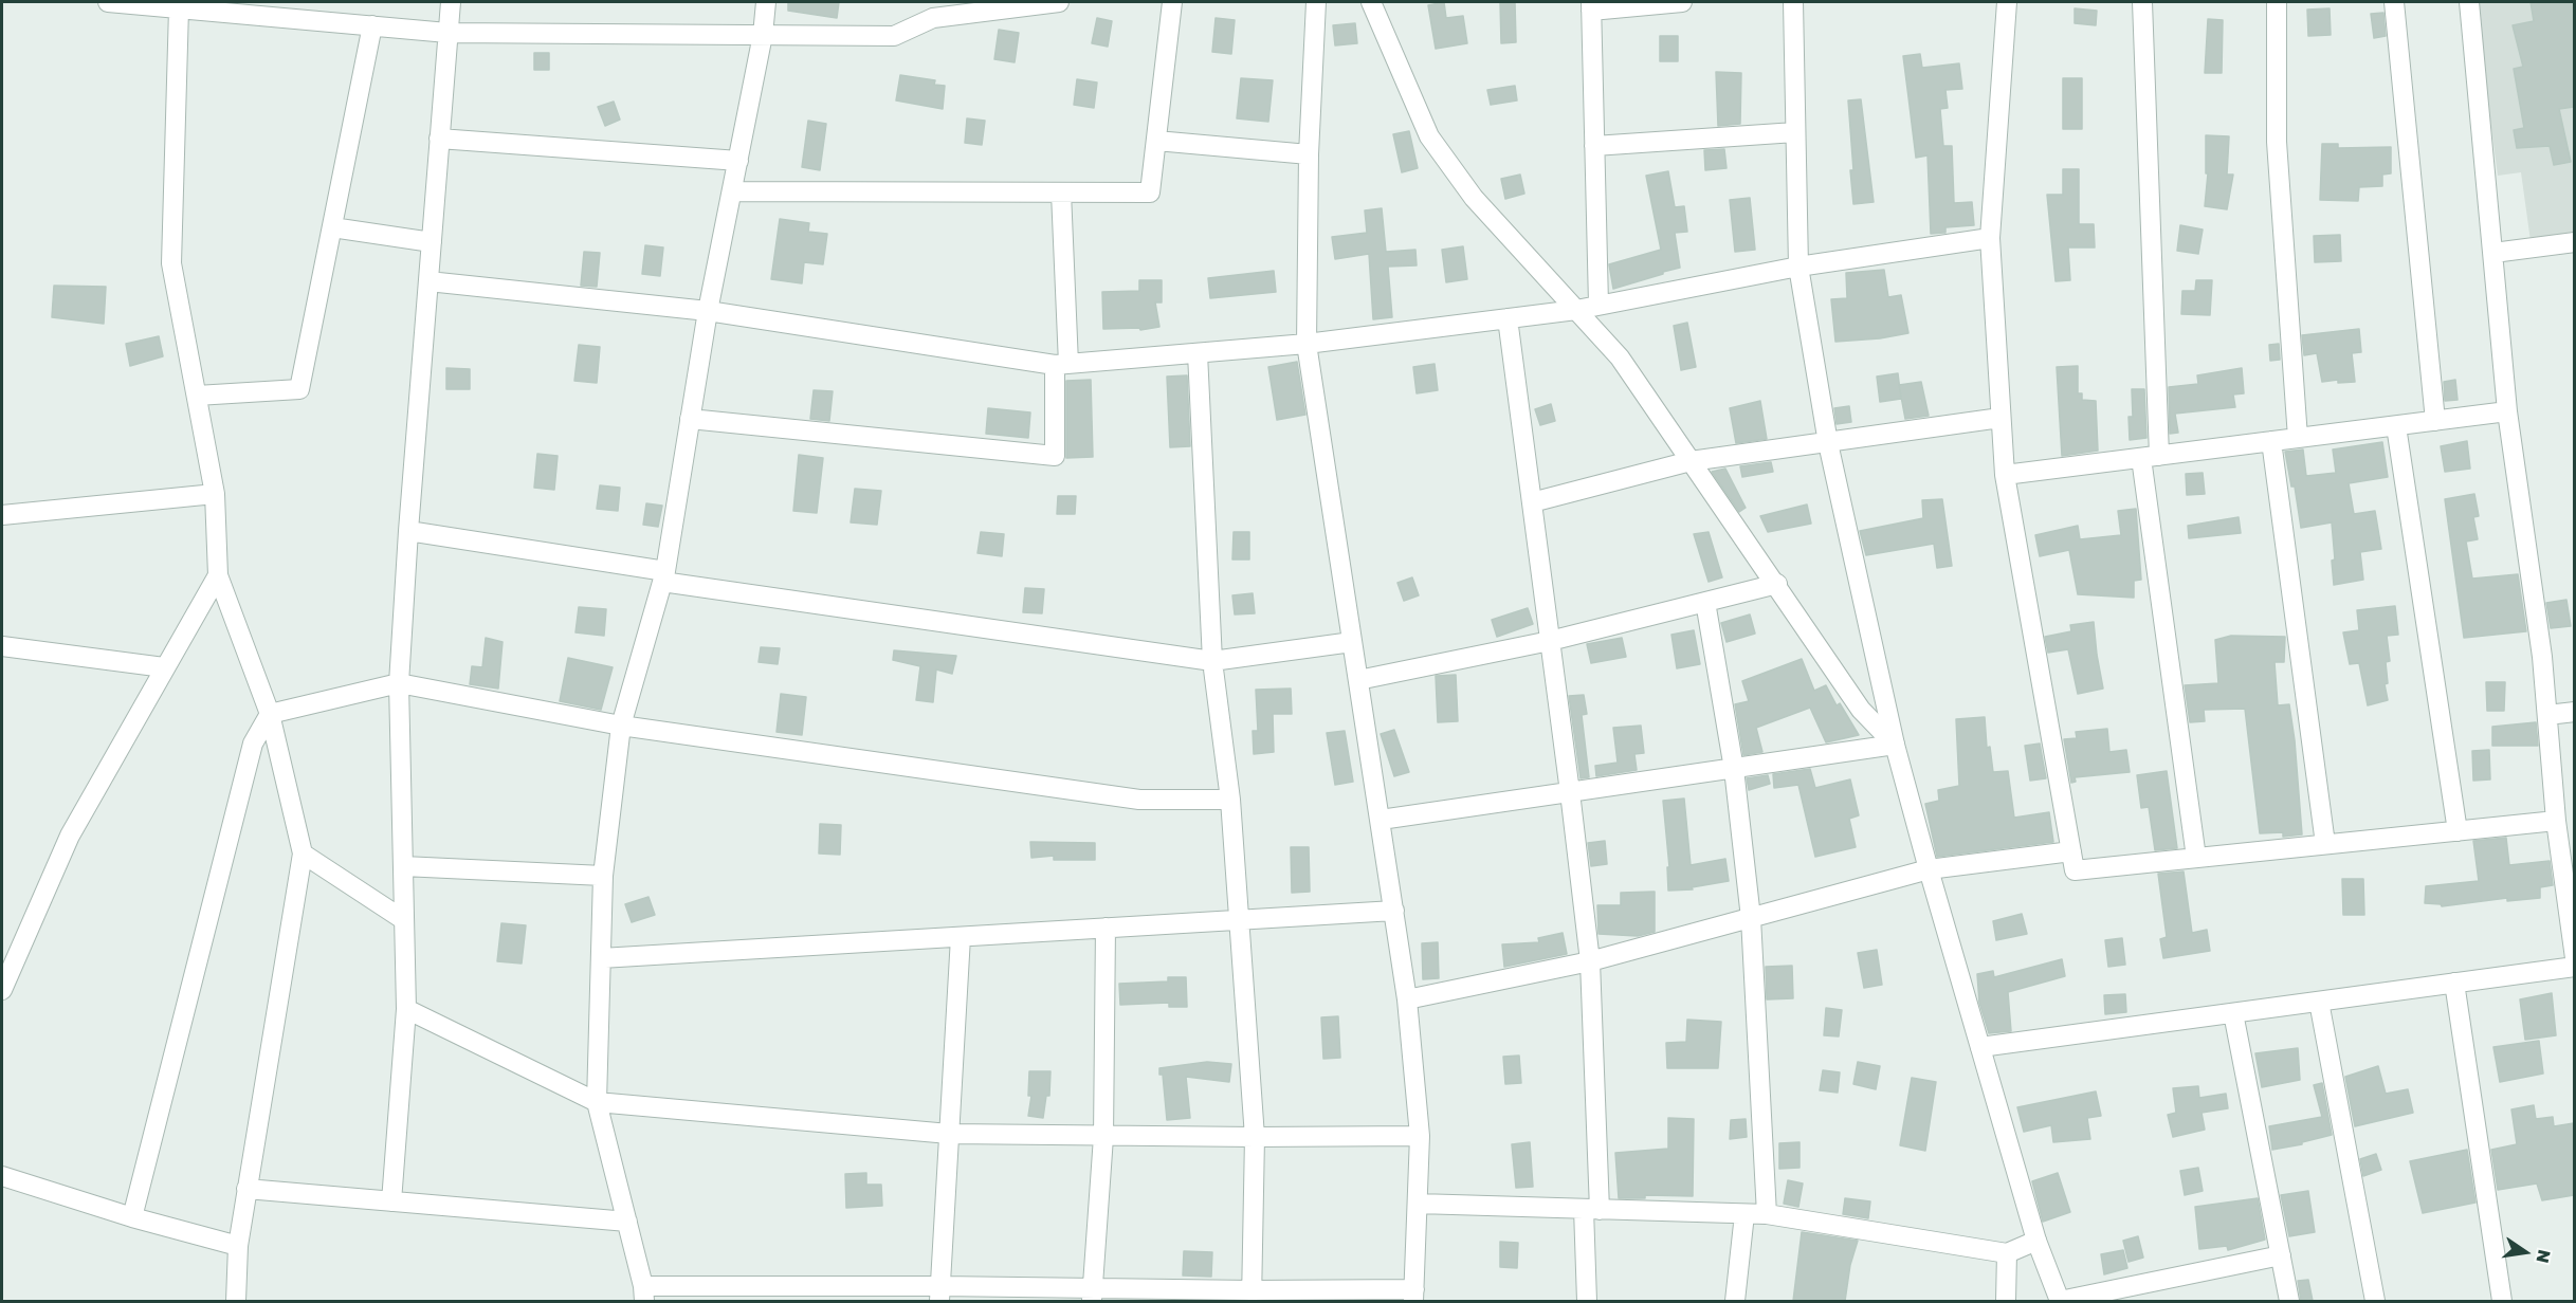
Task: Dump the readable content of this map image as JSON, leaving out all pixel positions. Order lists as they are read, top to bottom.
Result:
{
  "north": "right"
}
